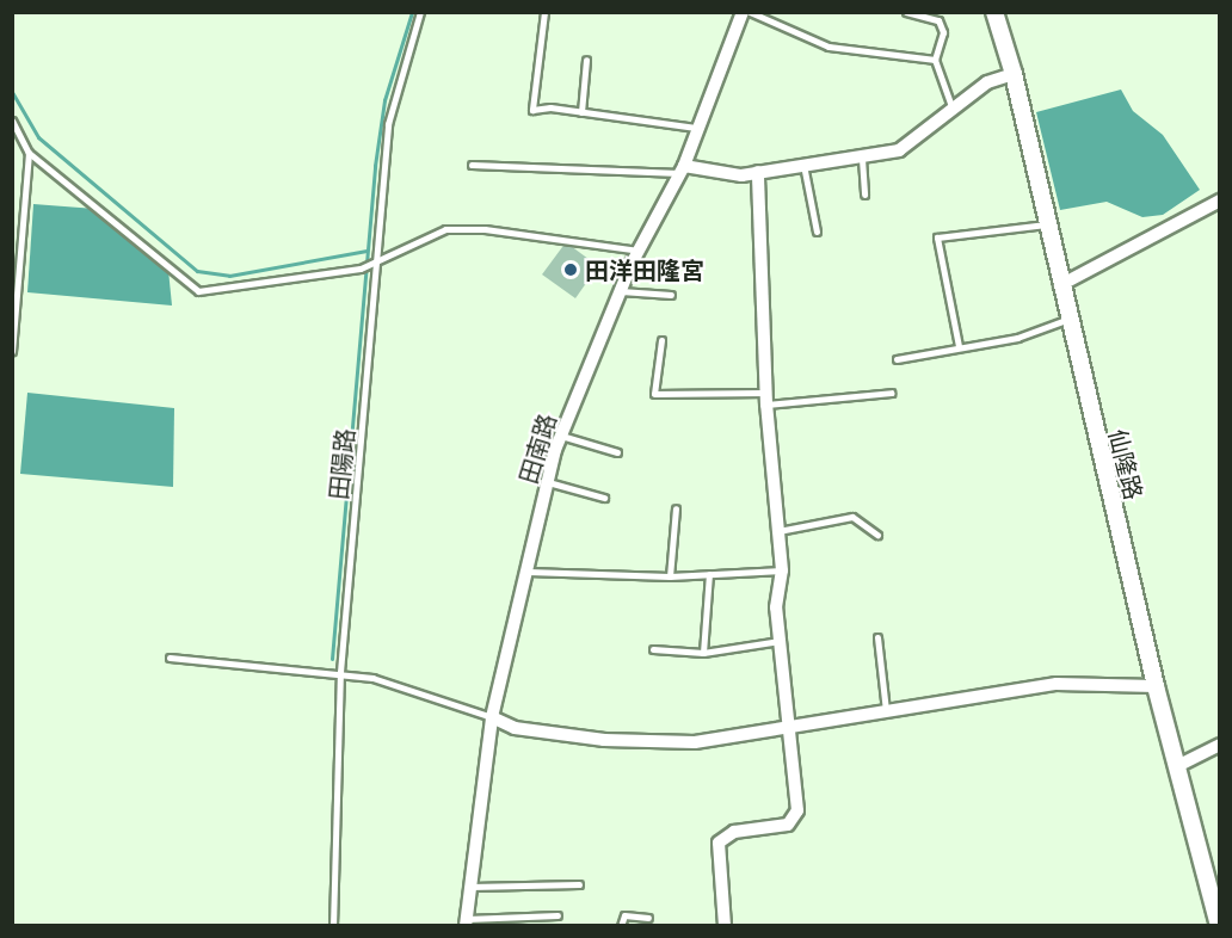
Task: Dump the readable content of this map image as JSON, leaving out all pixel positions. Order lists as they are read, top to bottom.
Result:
{
  "streets": {
    "street": ["田南路", "仙隆路"],
    "lane": ["田陽路"]
  },
  "places": ["田洋田隆宮"]
}
